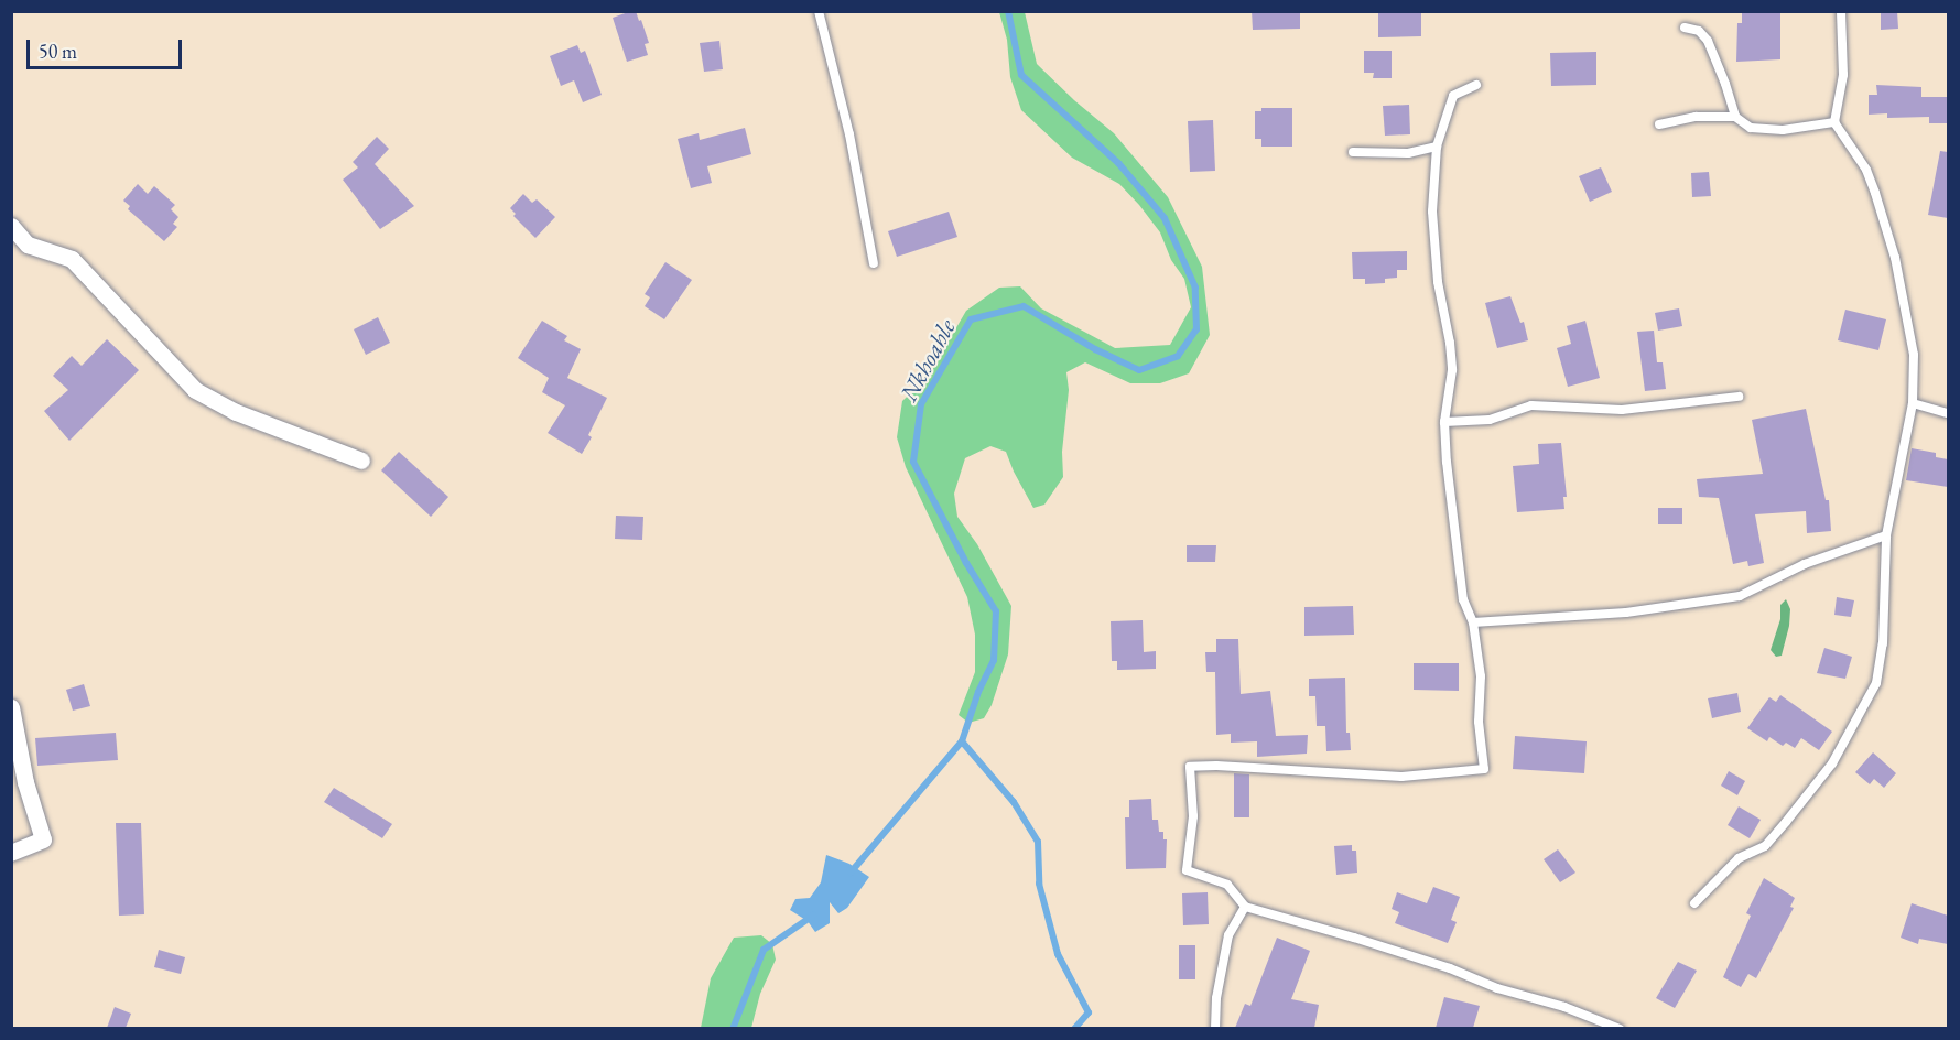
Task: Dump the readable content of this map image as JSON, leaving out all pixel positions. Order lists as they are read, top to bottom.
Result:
{
  "water": ["Nkhoahle"],
  "scale_bar": "50 m"
}
